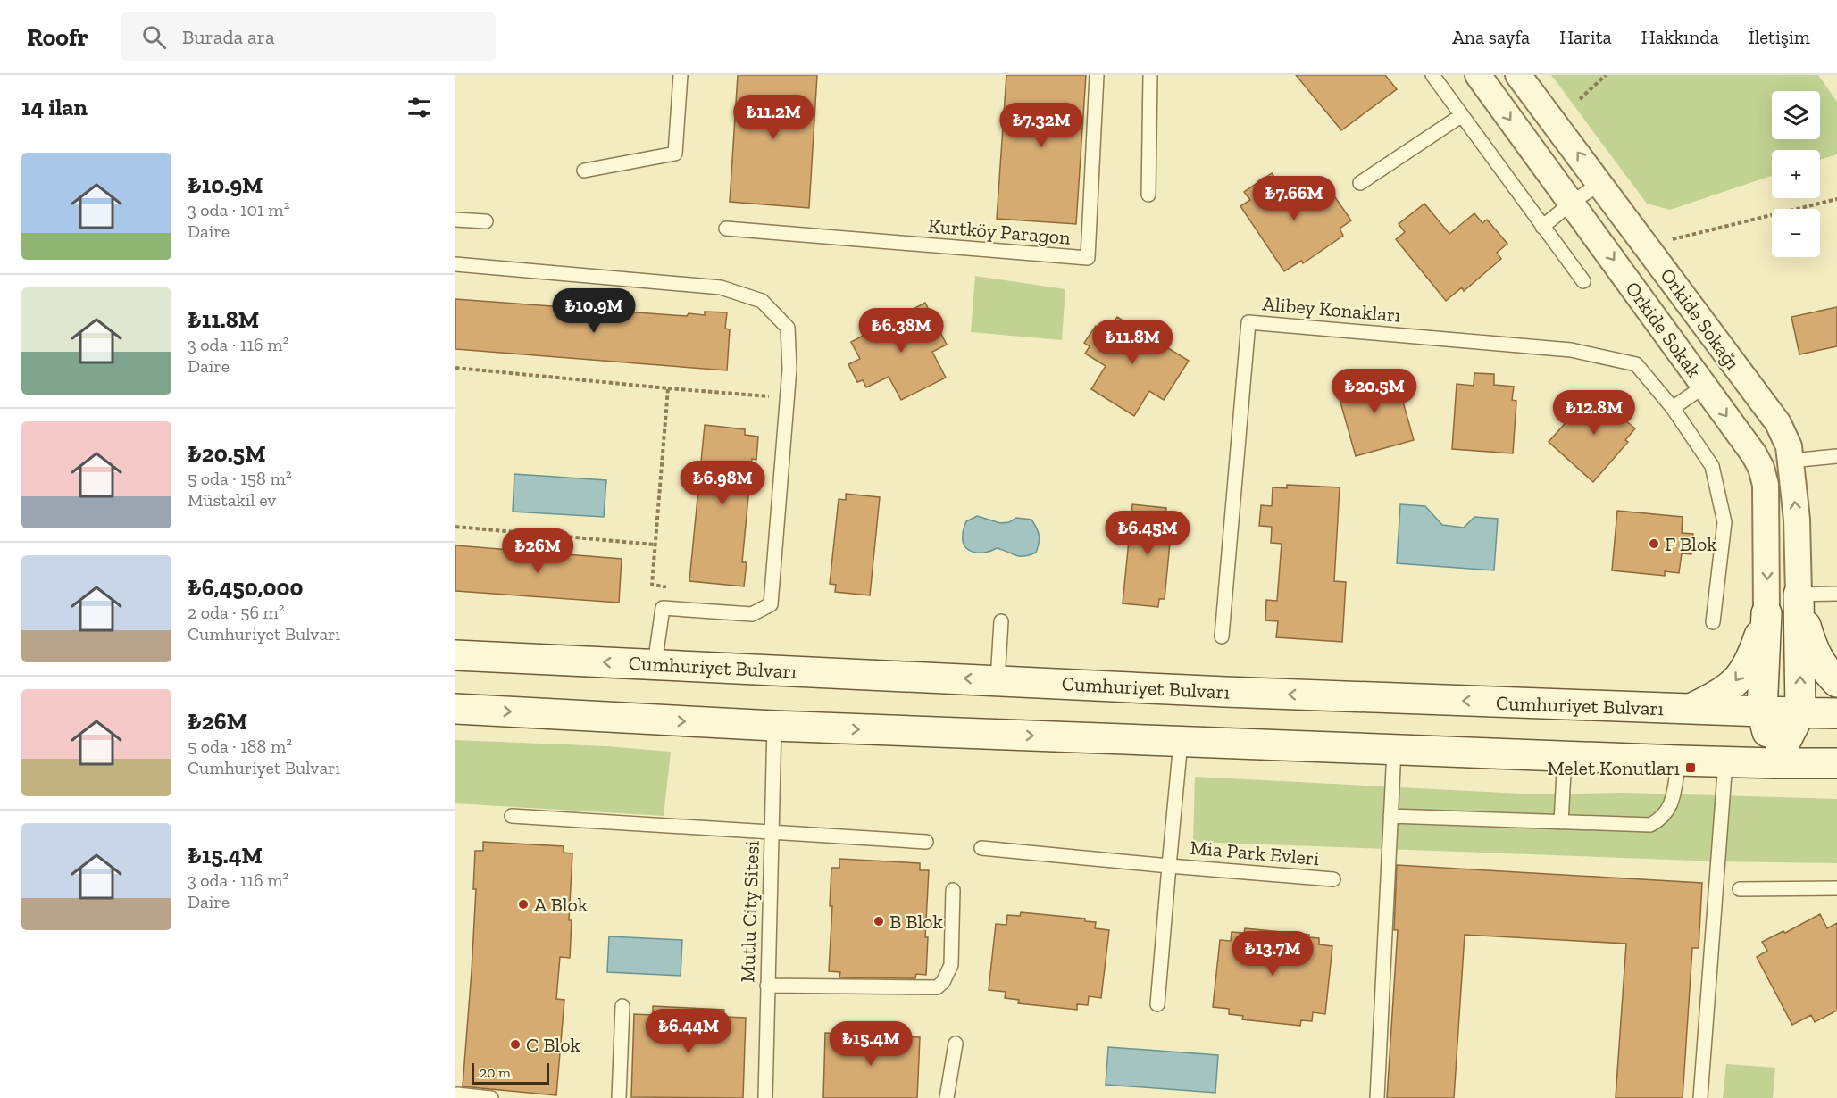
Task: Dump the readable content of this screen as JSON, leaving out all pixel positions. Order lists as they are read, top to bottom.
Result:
{
  "streets": {
    "street": ["Orkide Sokağı", "Orkide Sokak", "Cumhuriyet Bulvarı"],
    "lane": [
      "Kurtköy Paragon",
      "Alibey Konakları",
      "Mia Park Evleri",
      "Mutlu City Sitesi"
    ]
  },
  "one_way": ["Orkide Sokağı", "Orkide Sokak"],
  "places": {
    "other": [
      "F Blok",
      "A Blok",
      "B Blok",
      "C Blok"
    ],
    "transit": ["Melet Konutları"]
  },
  "scale_bar": "20 m",
  "page": {
    "header": "Roofr",
    "search": "Burada ara",
    "nav": [
      "Ana sayfa",
      "Harita",
      "Hakkında",
      "İletişim"
    ],
    "heading": "14 ilan",
    "map_buttons": ["+", "−"],
    "price": [
      "₺11.2M",
      "₺7.32M",
      "₺7.66M",
      "₺10.9M",
      "₺6.38M",
      "₺11.8M",
      "₺20.5M",
      "₺12.8M",
      "₺6.98M",
      "₺6.45M",
      "₺26M",
      "₺13.7M",
      "₺6.44M",
      "₺15.4M"
    ],
    "list": [
      {
        "name": "₺10.9M",
        "note": "3 oda · 101 m² · Daire"
      },
      {
        "name": "₺11.8M",
        "note": "3 oda · 116 m² · Daire"
      },
      {
        "name": "₺20.5M",
        "note": "5 oda · 158 m² · Müstakil ev"
      },
      {
        "name": "₺6,450,000",
        "note": "2 oda · 56 m² · Cumhuriyet Bulvarı"
      },
      {
        "name": "₺26M",
        "note": "5 oda · 188 m² · Cumhuriyet Bulvarı"
      },
      {
        "name": "₺15.4M",
        "note": "3 oda · 116 m² · Daire"
      }
    ],
    "scale": "20 m"
  }
}
